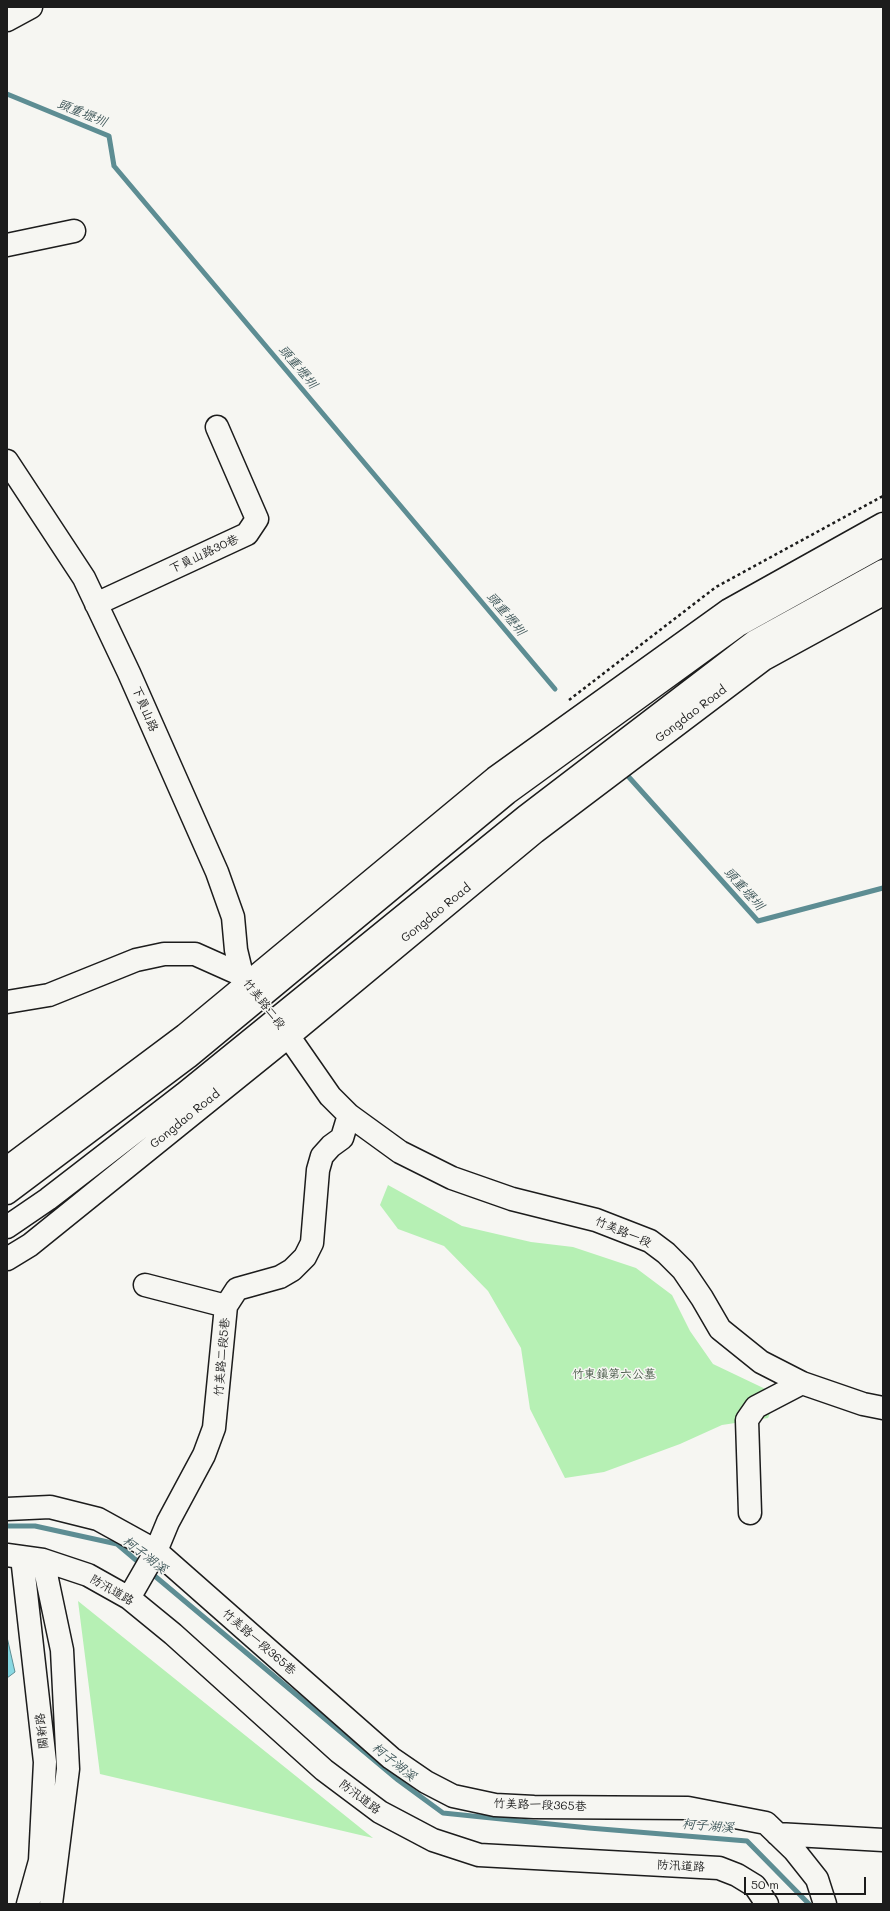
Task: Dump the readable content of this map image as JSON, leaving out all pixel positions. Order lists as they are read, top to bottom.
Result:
{
  "streets": {
    "street": [
      "下員山路30巷",
      "下員山路",
      "Gongdao Road",
      "竹美路二段",
      "竹美路一段",
      "竹美路二段5巷",
      "防汛道路",
      "竹美路一段365巷",
      "關新路"
    ]
  },
  "crossings": [
    ["下員山路30巷", "下員山路"],
    ["下員山路", "竹美路二段"],
    ["Gongdao Road", "竹美路二段"],
    ["竹美路二段", "竹美路一段"],
    ["竹美路二段", "竹美路二段5巷"],
    ["竹美路一段", "竹美路二段5巷"],
    ["竹美路二段5巷", "防汛道路"],
    ["竹美路二段5巷", "竹美路一段365巷"],
    ["防汛道路", "關新路"]
  ],
  "water": ["頭重壢圳", "柯子湖溪"],
  "parks": ["竹東鎮第六公墓"],
  "scale_bar": "50 m"
}
